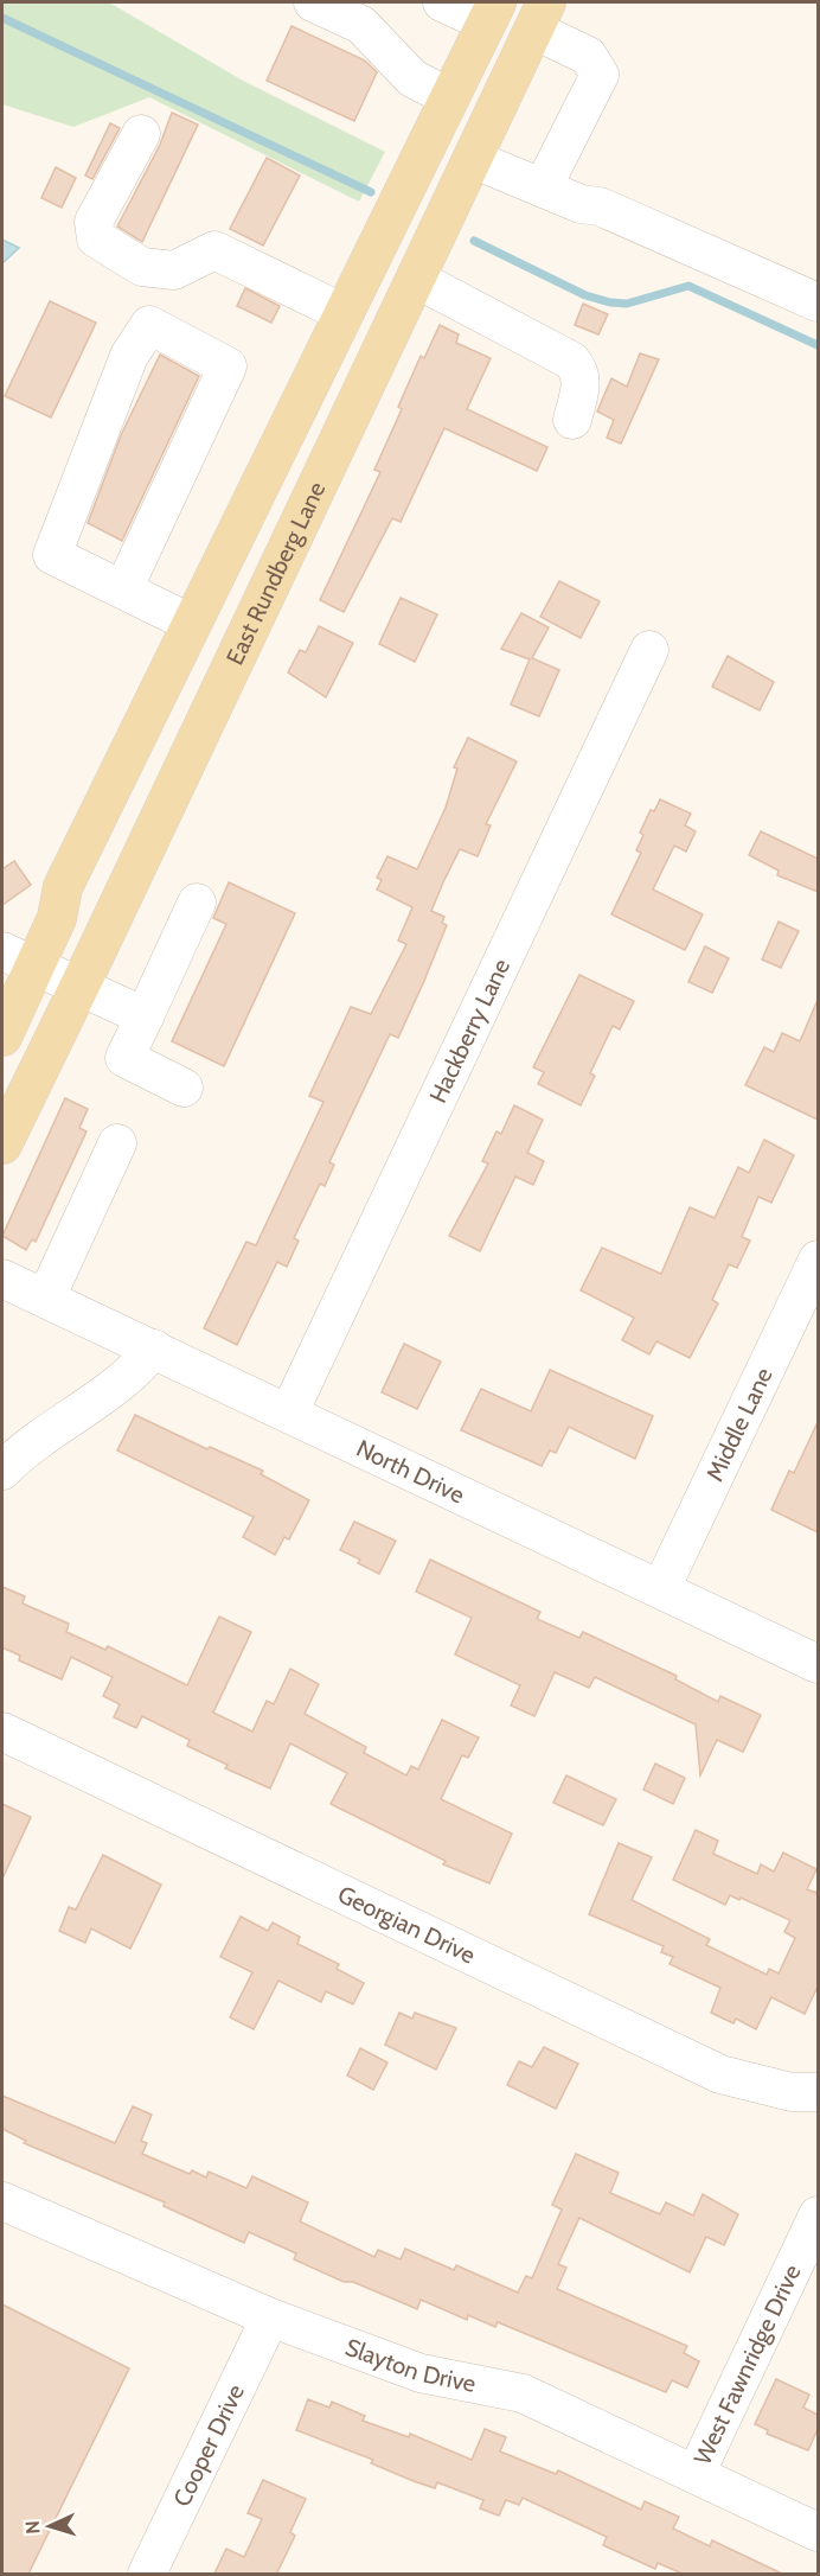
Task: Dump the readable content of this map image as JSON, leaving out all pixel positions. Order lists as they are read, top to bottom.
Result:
{
  "streets": {
    "main road": ["East Rundberg Lane"],
    "street": [
      "Hackberry Lane",
      "Middle Lane",
      "North Drive",
      "Georgian Drive",
      "Slayton Drive",
      "West Fawnridge Drive",
      "Cooper Drive"
    ]
  },
  "crossings": [
    ["Hackberry Lane", "North Drive"],
    ["Middle Lane", "North Drive"],
    ["Slayton Drive", "West Fawnridge Drive"],
    ["Slayton Drive", "Cooper Drive"]
  ],
  "north": "left"
}
